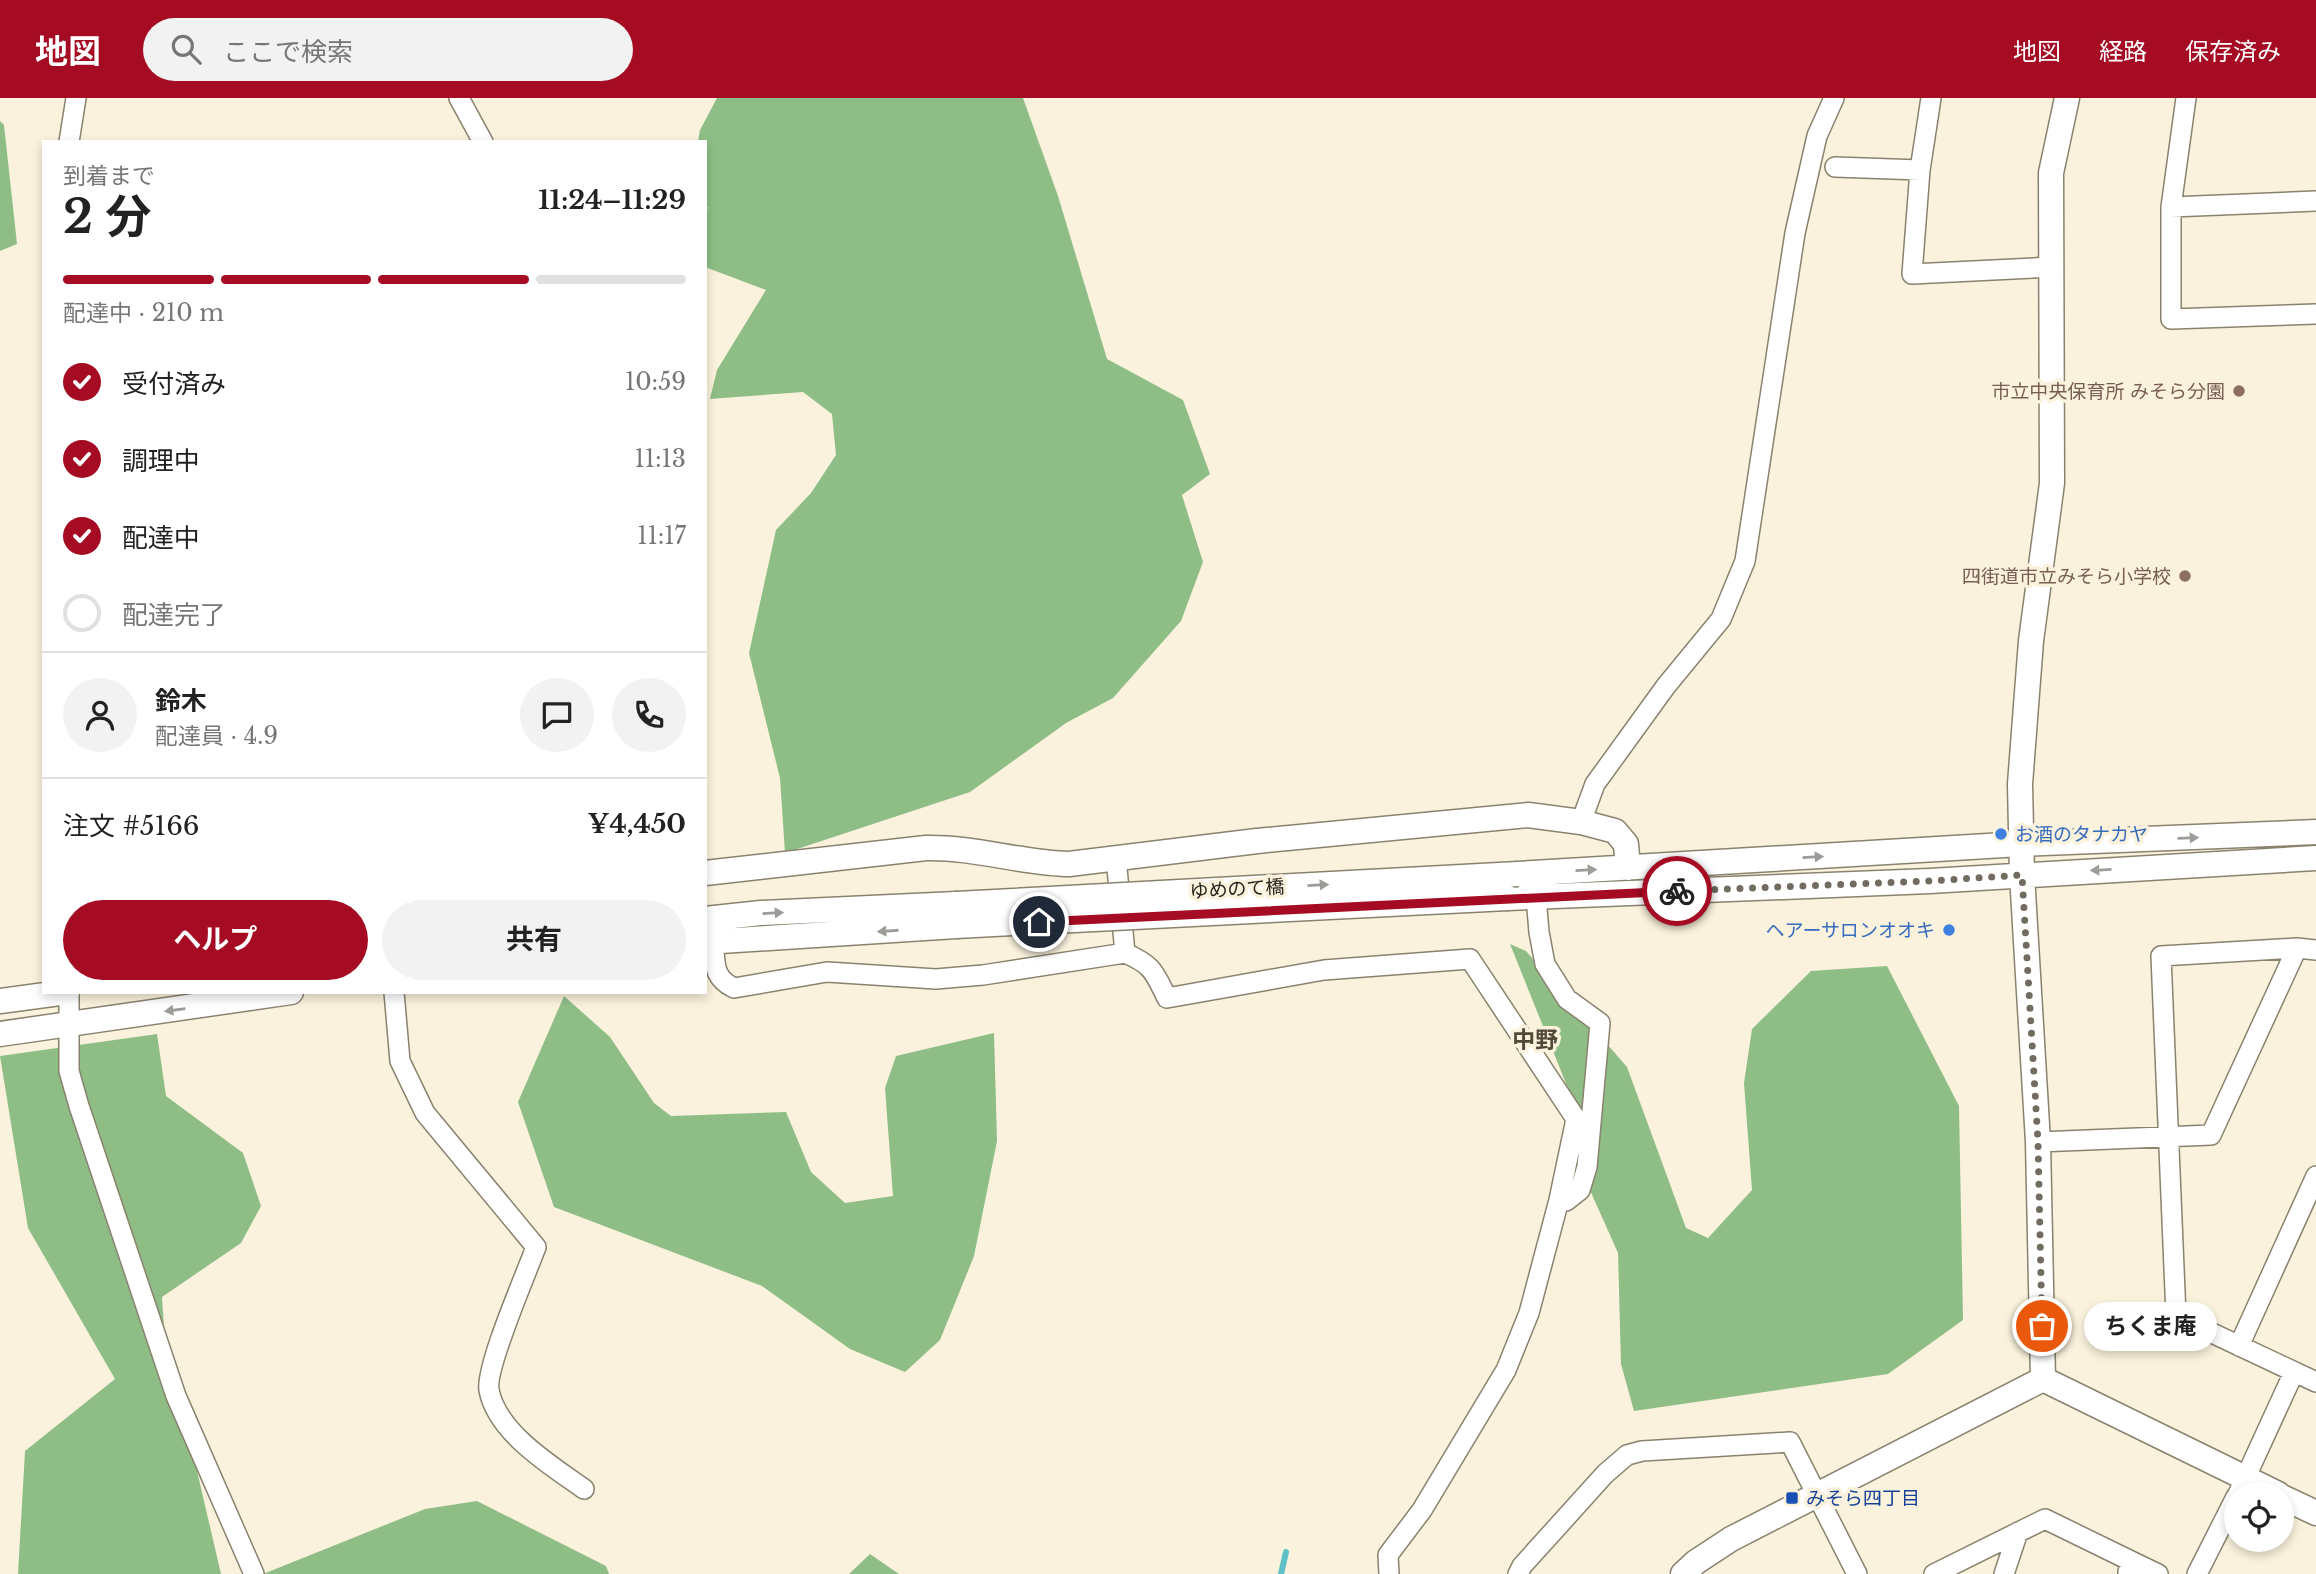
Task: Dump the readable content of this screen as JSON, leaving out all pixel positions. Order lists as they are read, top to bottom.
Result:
{
  "streets": {
    "street": ["ゆめのて橋"]
  },
  "districts": ["中野"],
  "places": {
    "other": [
      "市立中央保育所 みそら分園",
      "四街道市立みそら小学校",
      "お酒のタナカヤ",
      "ヘアーサロンオオキ",
      "ちくま庵"
    ],
    "transit": ["みそら四丁目"]
  },
  "page": {
    "header": "地図",
    "search": "ここで検索",
    "nav": ["地図", "経路", "保存済み"],
    "heading": ["2 分", "到着まで", "11:24–11:29"],
    "panel": [
      "鈴木",
      "配達員 · 4.9",
      "注文 #5166",
      "¥4,450"
    ],
    "bar": "配達中 · 210 m",
    "list": [
      ["受付済み", "10:59"],
      ["調理中", "11:13"],
      ["配達中", "11:17"],
      "配達完了"
    ],
    "buttons": ["ヘルプ", "共有"],
    "bubble": "ちくま庵"
  }
}
